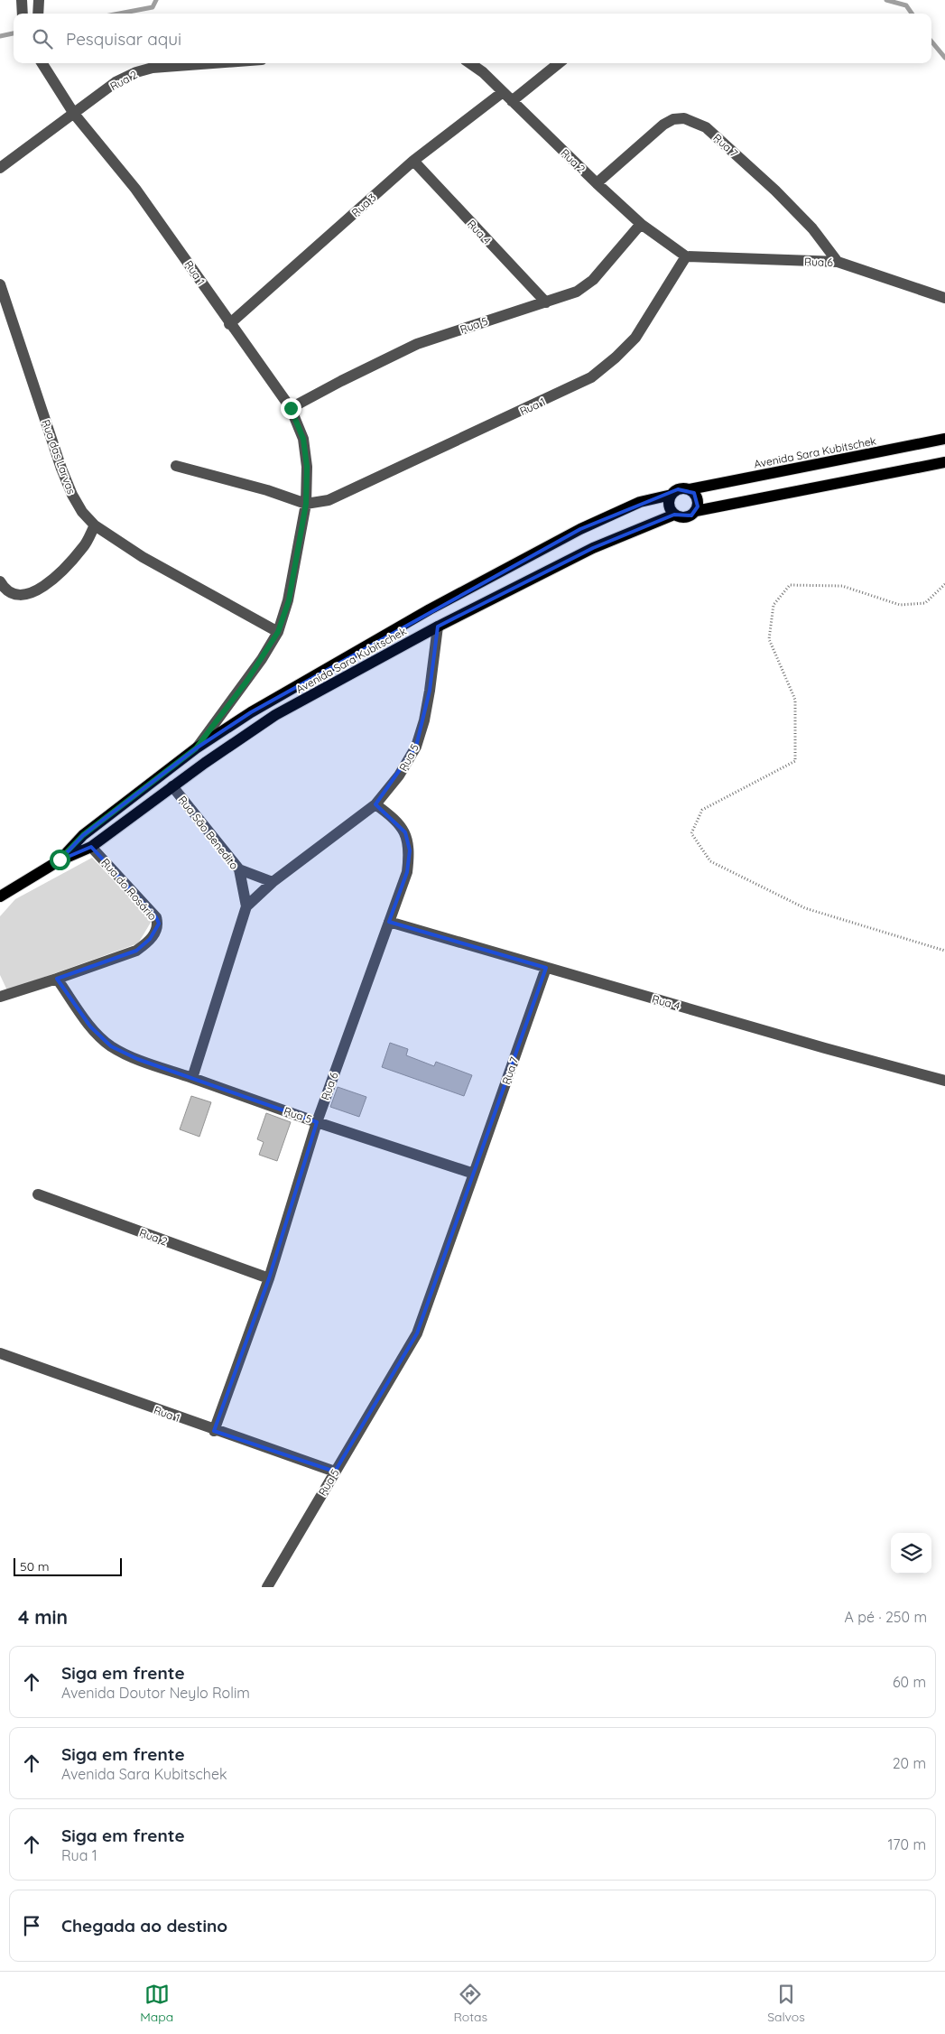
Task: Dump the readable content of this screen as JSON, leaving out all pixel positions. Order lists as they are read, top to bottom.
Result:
{
  "streets": {
    "main road": ["Avenida Sara Kubitschek"],
    "street": [
      "Rua 2",
      "Rua 7",
      "Rua 3",
      "Rua 4",
      "Rua 6",
      "Rua 1",
      "Rua 5",
      "Rua das Larvas",
      "Rua São Benedito",
      "Rua do Rosário"
    ]
  },
  "crossings": [
    ["Rua 2", "Rua 7"],
    ["Rua 2", "Rua 3"],
    ["Rua 2", "Rua 6"],
    ["Rua 2", "Rua 1"],
    ["Rua 2", "Rua 5"],
    ["Rua 7", "Rua 4"],
    ["Rua 7", "Rua 6"],
    ["Rua 7", "Rua 5"],
    ["Rua 3", "Rua 4"],
    ["Rua 3", "Rua 1"],
    ["Rua 4", "Rua 6"],
    ["Rua 4", "Rua 5"],
    ["Rua 6", "Rua 1"],
    ["Rua 6", "Rua 5"],
    ["Rua 1", "Rua 5"],
    ["Rua 1", "Avenida Sara Kubitschek"],
    ["Rua 1", "Rua das Larvas"],
    ["Rua 5", "Avenida Sara Kubitschek"],
    ["Rua 5", "Rua São Benedito"],
    ["Avenida Sara Kubitschek", "Rua São Benedito"],
    ["Avenida Sara Kubitschek", "Rua do Rosário"]
  ],
  "scale_bar": "50 m",
  "page": {
    "search": "Pesquisar aqui",
    "scale": "50 m",
    "heading": ["4 min", "A pé · 250 m"],
    "list": [
      ["Siga em frente", "Avenida Doutor Neylo Rolim", "60 m"],
      ["Siga em frente", "Avenida Sara Kubitschek", "20 m"],
      ["Siga em frente", "Rua 1", "170 m"],
      "Chegada ao destino"
    ],
    "nav": ["Mapa", "Rotas", "Salvos"]
  }
}
